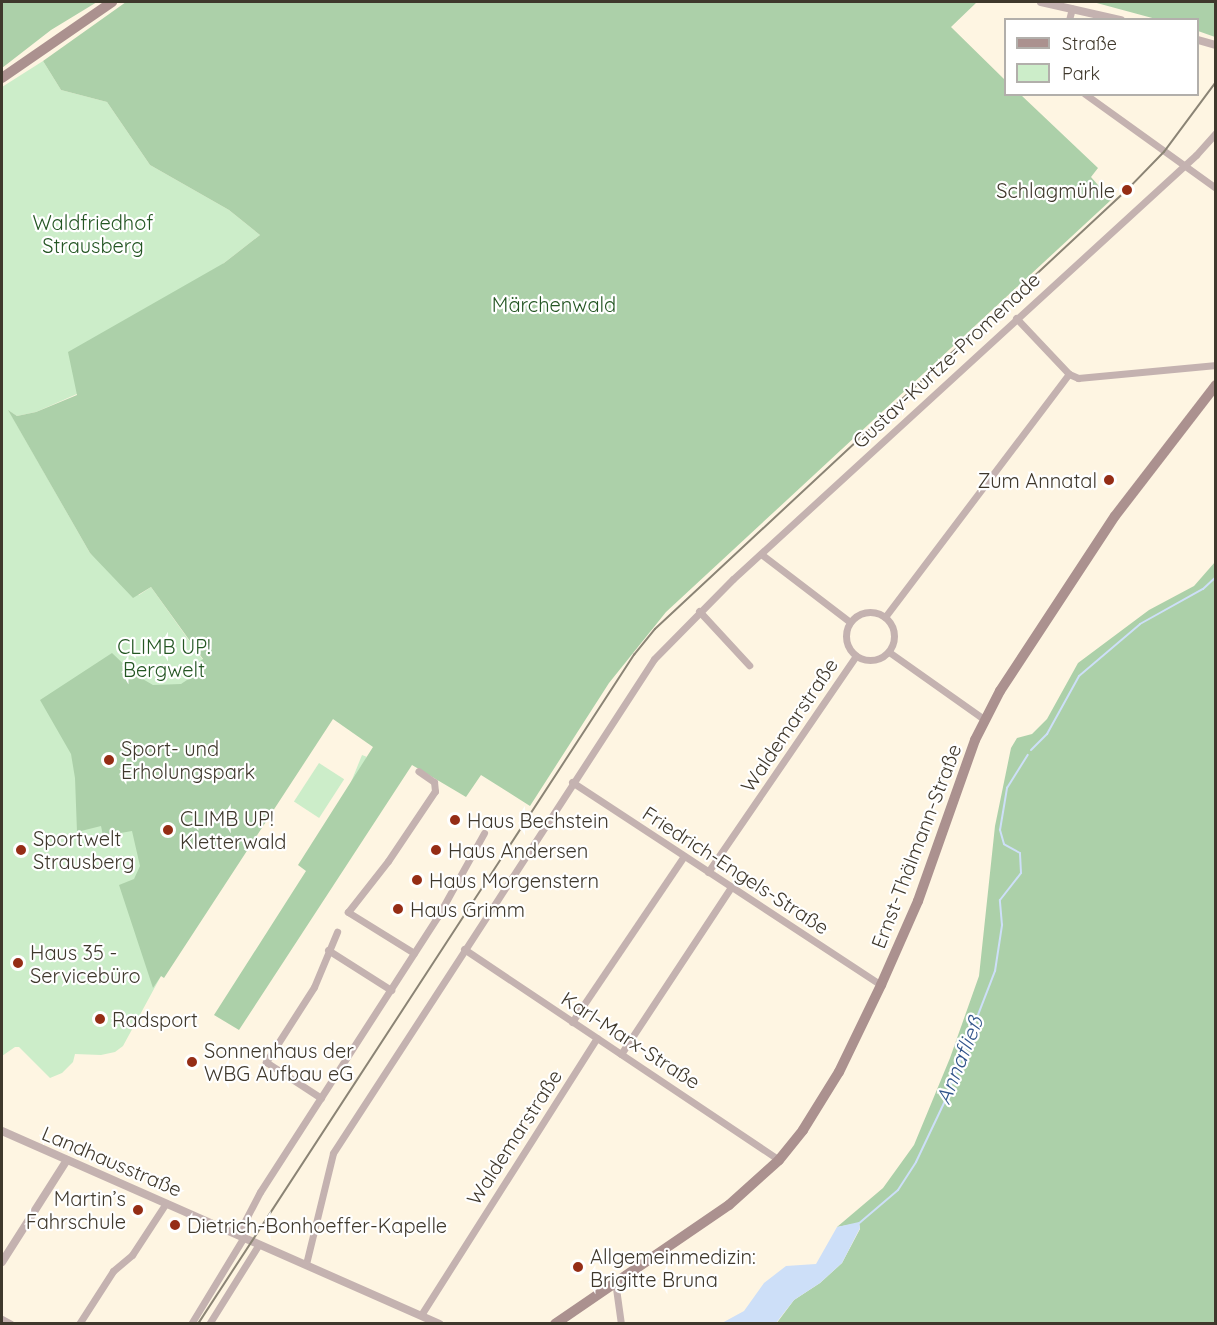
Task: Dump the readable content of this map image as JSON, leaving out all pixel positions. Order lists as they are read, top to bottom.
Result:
{
  "streets": {
    "main road": ["Ernst-Thälmann-Straße"],
    "street": [
      "Gustav-Kurtze-Promenade",
      "Waldemarstraße",
      "Friedrich-Engels-Straße",
      "Karl-Marx-Straße",
      "Landhausstraße"
    ]
  },
  "crossings": [
    ["Gustav-Kurtze-Promenade", "Friedrich-Engels-Straße"],
    ["Gustav-Kurtze-Promenade", "Karl-Marx-Straße"],
    ["Gustav-Kurtze-Promenade", "Landhausstraße"],
    ["Waldemarstraße", "Friedrich-Engels-Straße"],
    ["Waldemarstraße", "Karl-Marx-Straße"],
    ["Waldemarstraße", "Landhausstraße"],
    ["Ernst-Thälmann-Straße", "Friedrich-Engels-Straße"],
    ["Ernst-Thälmann-Straße", "Karl-Marx-Straße"]
  ],
  "water": ["Annafließ"],
  "parks": ["Waldfriedhof Strausberg", "Märchenwald", "CLIMB UP! Bergwelt"],
  "places": [
    "Schlagmühle",
    "Zum Annatal",
    "Sport- und Erholungspark",
    "Haus Bechstein",
    "CLIMB UP! Kletterwald",
    "Sportwelt Strausberg",
    "Haus Andersen",
    "Haus Morgenstern",
    "Haus Grimm",
    "Haus 35 - Servicebüro",
    "Radsport",
    "Sonnenhaus der WBG Aufbau eG",
    "Martin’s Fahrschule",
    "Dietrich-Bonhoeffer-Kapelle",
    "Allgemeinmedizin: Brigitte Bruna"
  ],
  "legend": ["Straße", "Park"]
}
